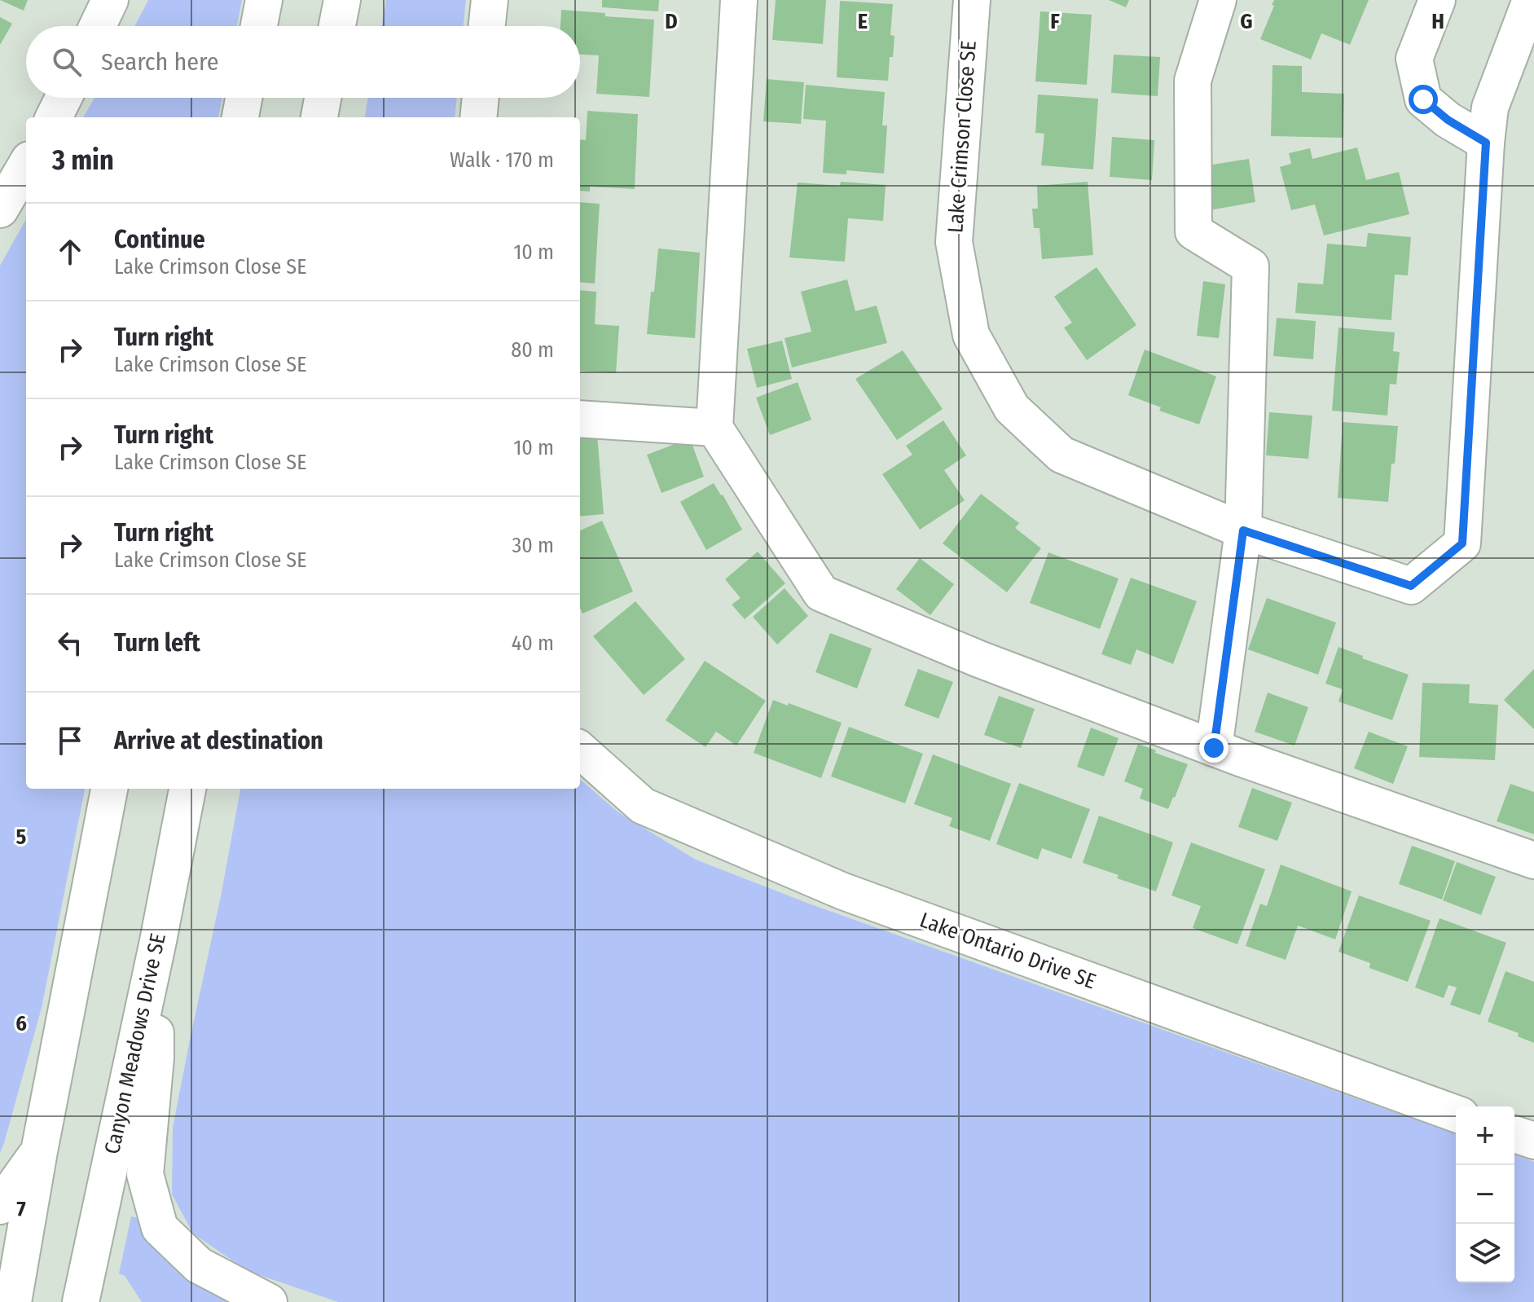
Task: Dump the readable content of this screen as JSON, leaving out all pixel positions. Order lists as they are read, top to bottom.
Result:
{
  "streets": {
    "street": ["Lake Crimson Close SE", "Lake Ontario Drive SE", "Canyon Meadows Drive SE"]
  },
  "page": {
    "search": "Search here",
    "heading": ["3 min", "Walk · 170 m"],
    "list": [
      ["Continue", "Lake Crimson Close SE", "10 m"],
      ["Turn right", "Lake Crimson Close SE", "80 m"],
      ["Turn right", "Lake Crimson Close SE", "10 m"],
      ["Turn right", "Lake Crimson Close SE", "30 m"],
      ["Turn left", "40 m"],
      "Arrive at destination"
    ],
    "map_buttons": ["+", "−"]
  },
  "grid": {
    "columns": [
      "D",
      "E",
      "F",
      "G",
      "H"
    ],
    "rows": ["5", "6", "7"]
  }
}
